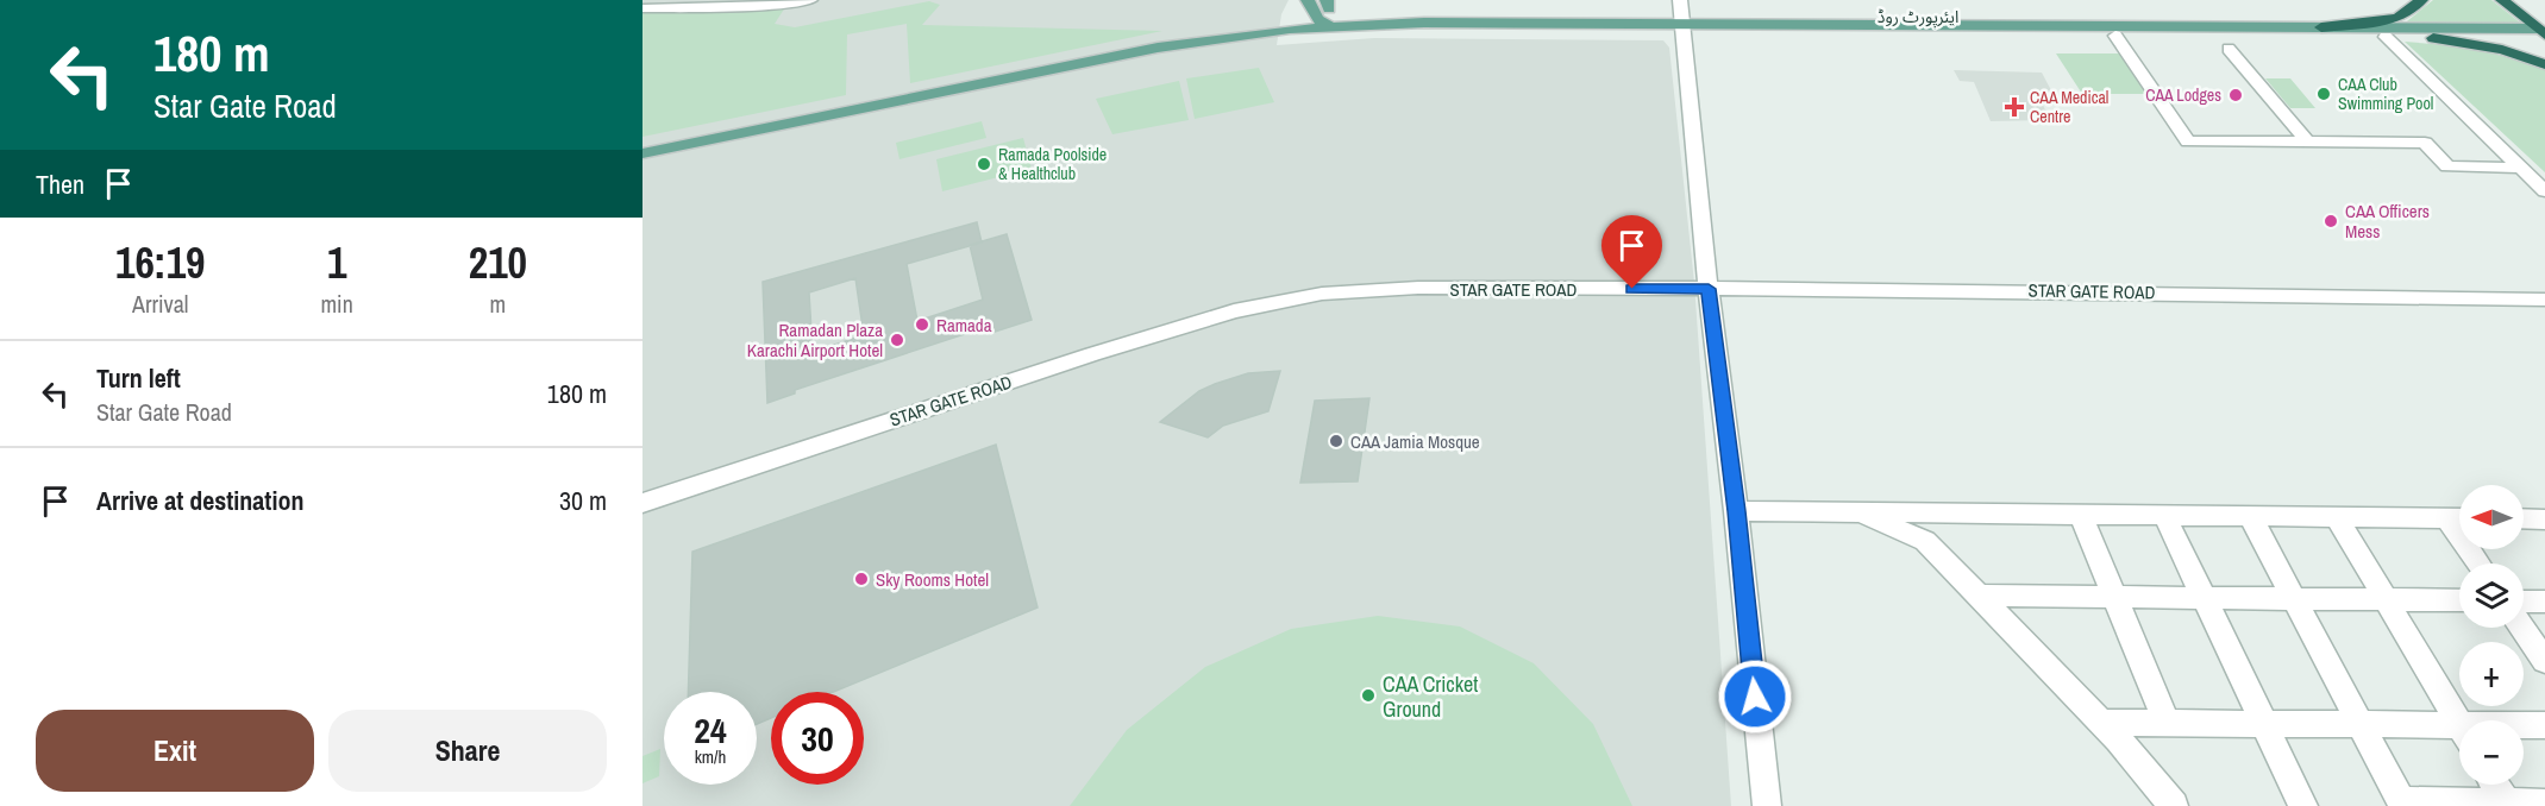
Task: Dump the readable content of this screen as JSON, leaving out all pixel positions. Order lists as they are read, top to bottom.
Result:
{
  "streets": {
    "main road": ["ایئرپورٹ روڈ"],
    "street": ["STAR GATE ROAD"]
  },
  "places": {
    "other": [
      "CAA Club Swimming Pool",
      "CAA Lodges",
      "Ramada Poolside & Healthclub",
      "CAA Officers Mess",
      "Ramada",
      "Ramadan Plaza Karachi Airport Hotel",
      "CAA Jamia Mosque",
      "Sky Rooms Hotel",
      "CAA Cricket Ground"
    ],
    "health": ["CAA Medical Centre"]
  },
  "north": "left",
  "page": {
    "turn": ["180 m", "Star Gate Road"],
    "then": "Then",
    "eta": [
      "16:19",
      "Arrival",
      "1",
      "min",
      "210",
      "m"
    ],
    "list": [
      {
        "name": "Turn left",
        "note": "Star Gate Road",
        "value": "180 m"
      },
      {
        "name": "Arrive at destination",
        "value": "30 m"
      }
    ],
    "map_buttons": ["+", "−"],
    "speed": "24 km/h",
    "limit": "30",
    "buttons": ["Exit", "Share"]
  }
}
